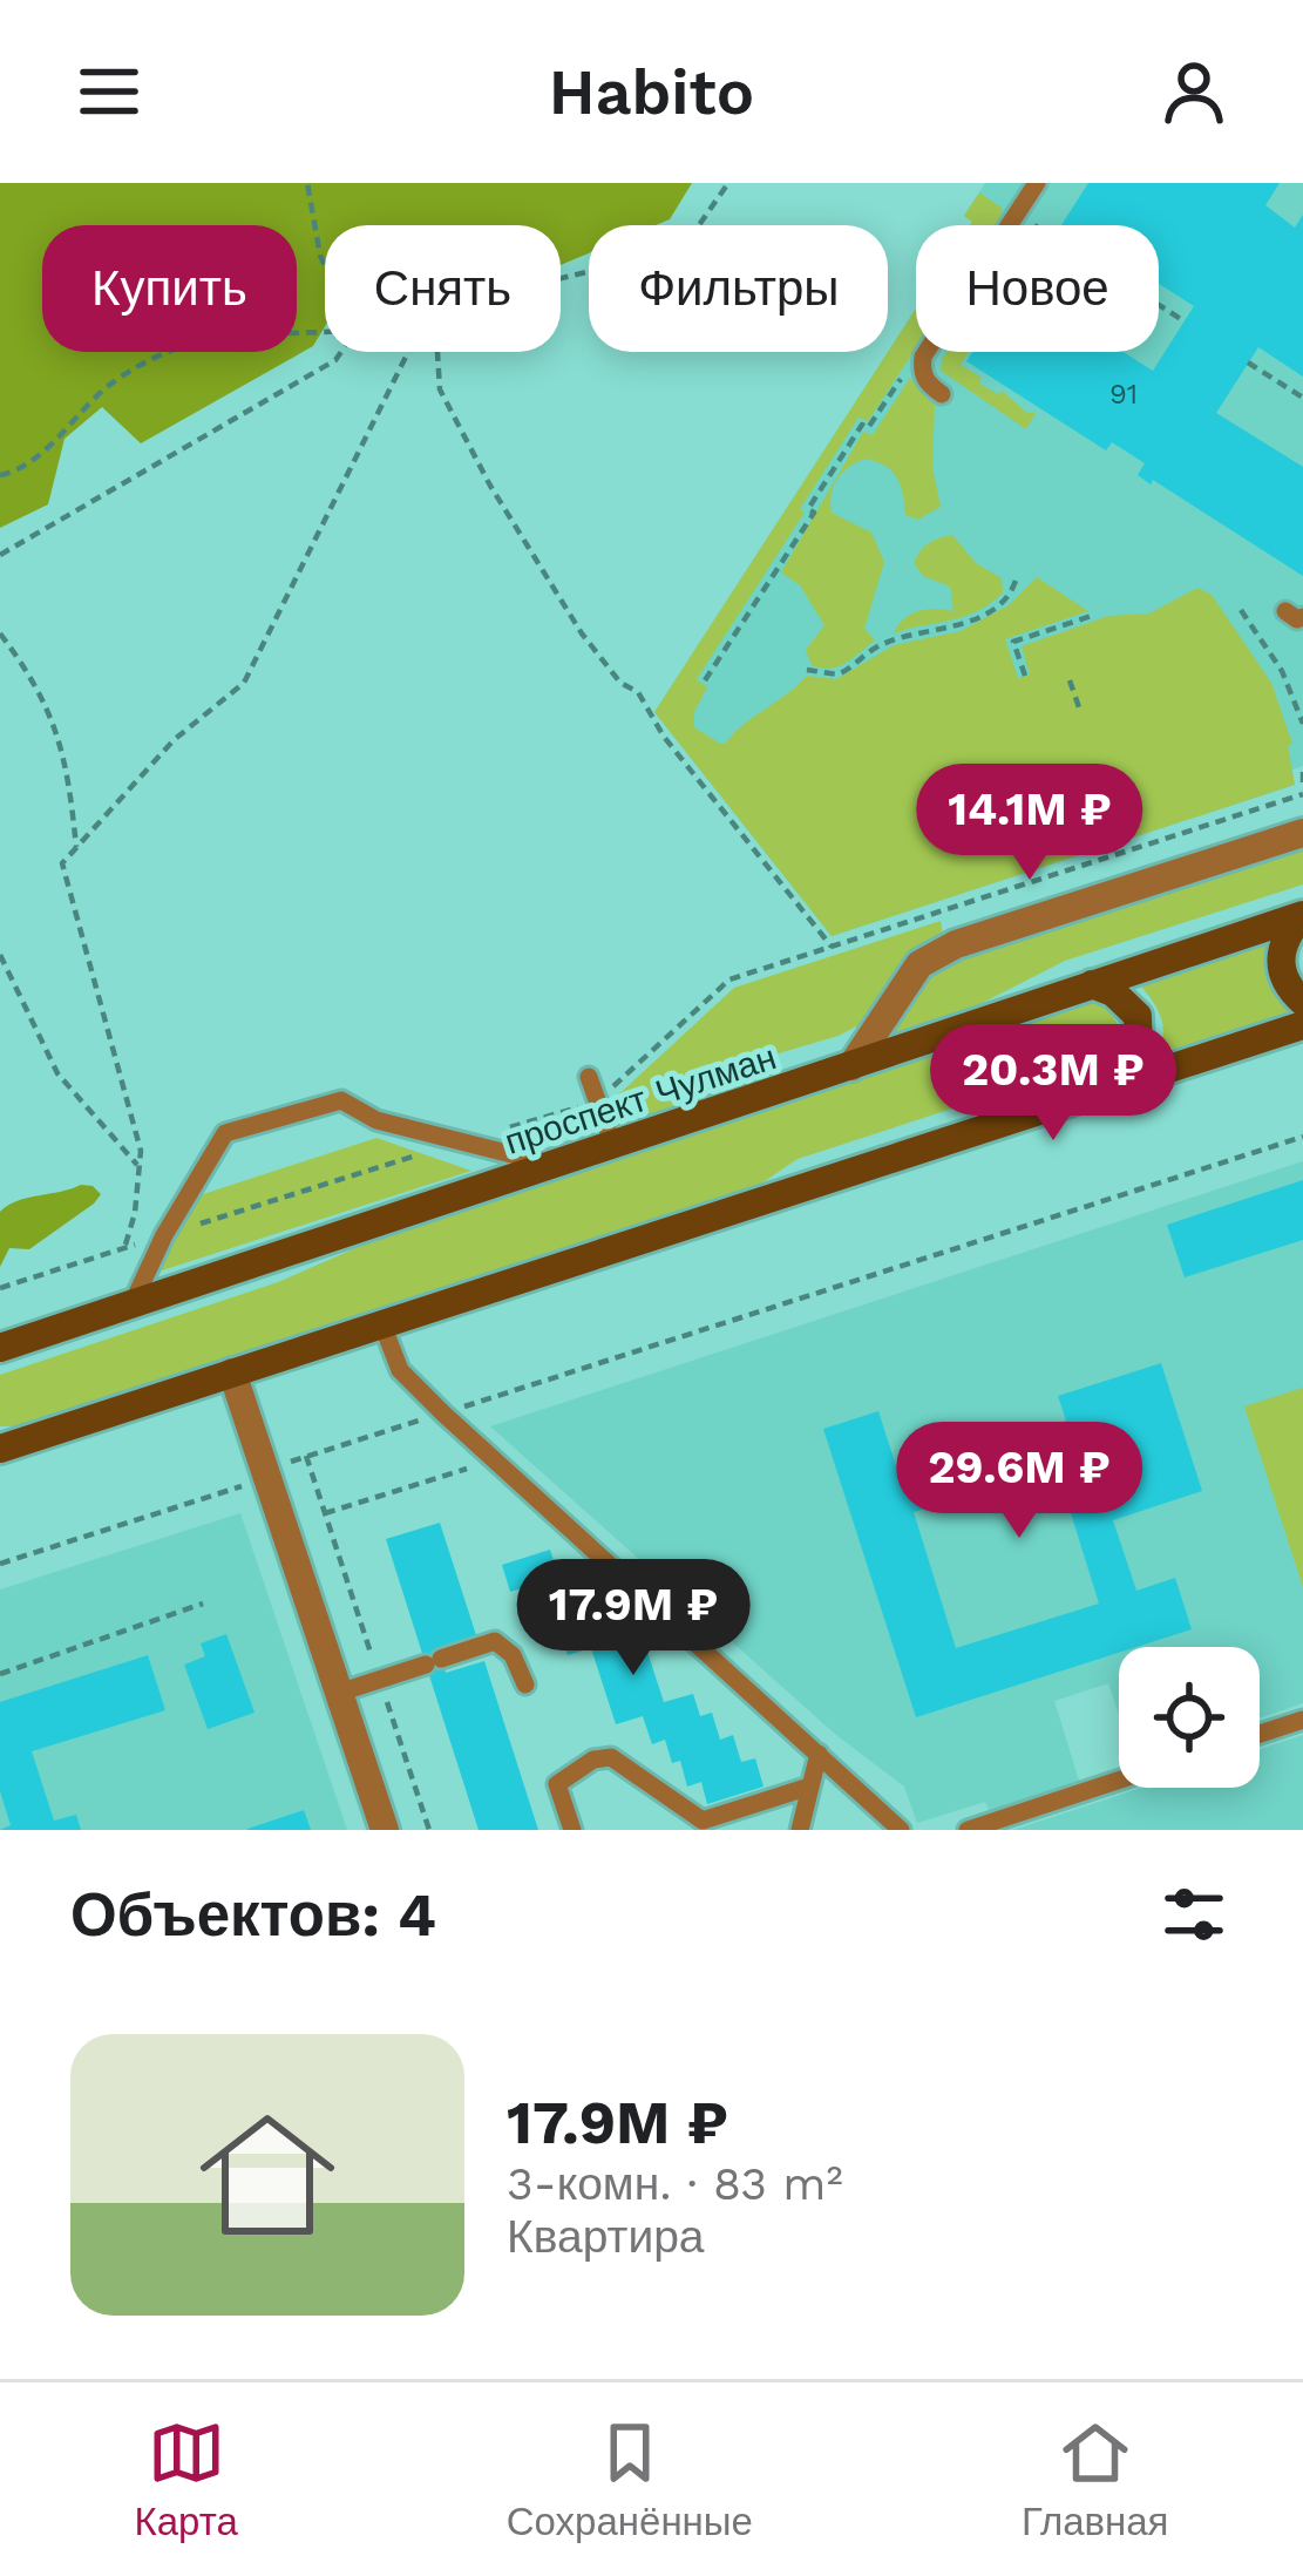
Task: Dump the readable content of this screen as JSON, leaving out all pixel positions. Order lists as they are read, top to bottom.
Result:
{
  "streets": {
    "main road": ["проспект Чулман"]
  },
  "house_numbers": ["91"],
  "page": {
    "header": "Habito",
    "chip": [
      "Купить",
      "Снять",
      "Фильтры",
      "Новое"
    ],
    "price": [
      "14.1M ₽",
      "20.3M ₽",
      "29.6M ₽",
      "17.9M ₽"
    ],
    "heading": "Объектов: 4",
    "list": [
      {
        "name": "17.9M ₽",
        "note": "3-комн. · 83 m² · Квартира"
      }
    ],
    "tabs": ["Карта", "Сохранённые", "Главная"]
  }
}
